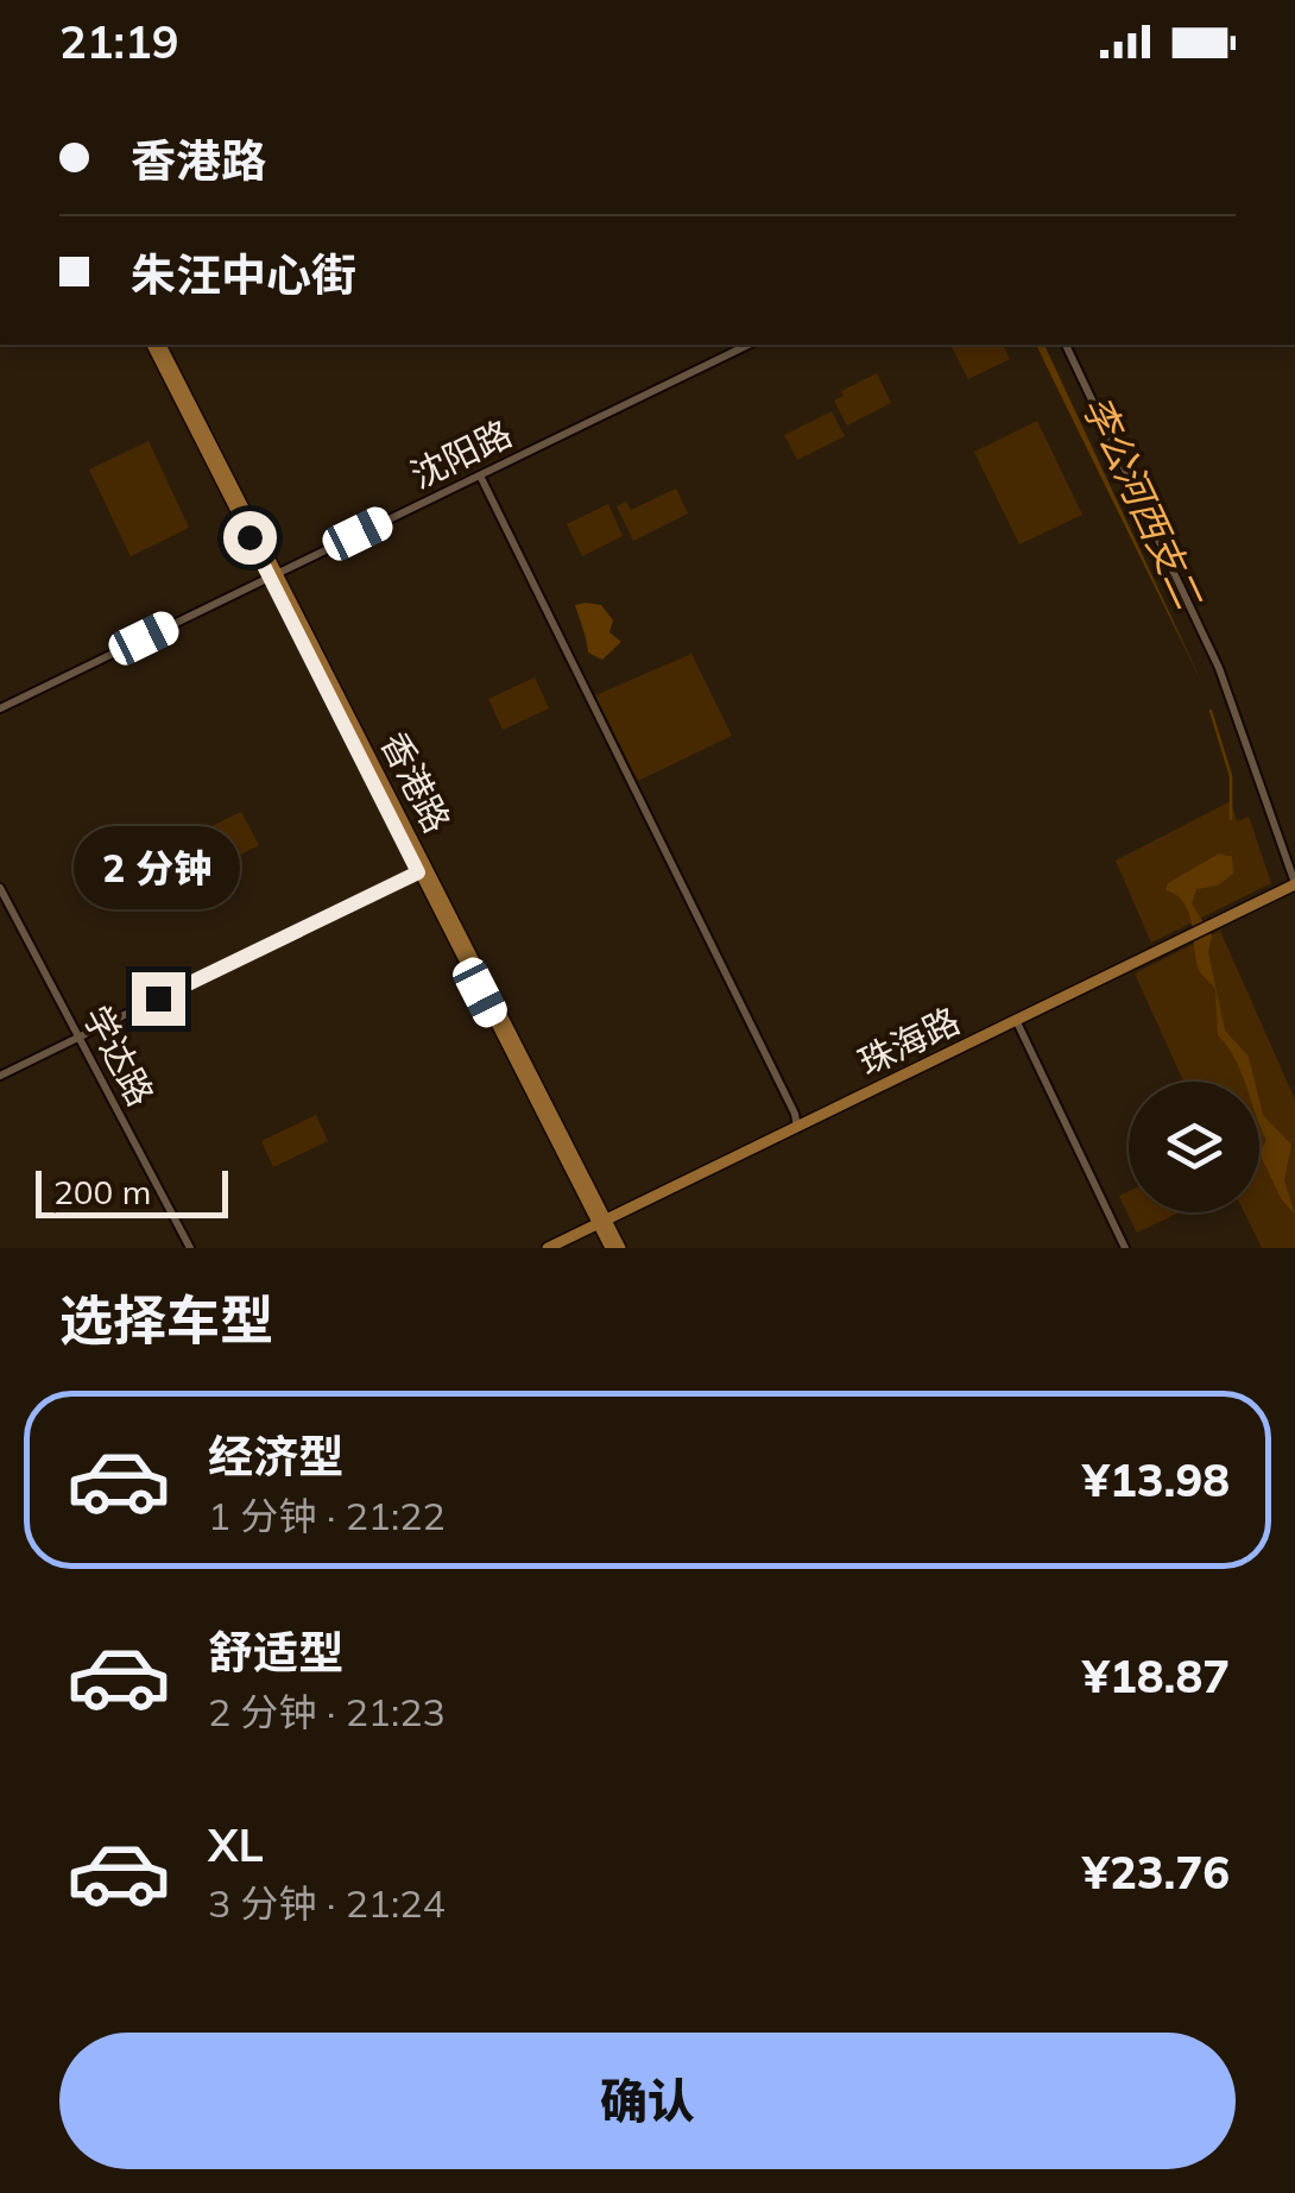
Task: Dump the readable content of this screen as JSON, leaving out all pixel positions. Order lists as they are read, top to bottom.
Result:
{
  "streets": {
    "main road": ["香港路", "珠海路"],
    "street": ["沈阳路", "学达路"]
  },
  "crossings": [
    ["沈阳路", "香港路"],
    ["香港路", "珠海路"]
  ],
  "water": ["李公河西支二"],
  "scale_bar": "200 m",
  "page": {
    "status": "21:19",
    "banner": ["香港路", "朱汪中心街"],
    "bubble": "2 分钟",
    "scale": "200 m",
    "heading": "选择车型",
    "list": [
      {
        "name": "经济型",
        "note": "1 分钟 · 21:22",
        "value": "¥13.98"
      },
      {
        "name": "舒适型",
        "note": "2 分钟 · 21:23",
        "value": "¥18.87"
      },
      {
        "name": "XL",
        "note": "3 分钟 · 21:24",
        "value": "¥23.76"
      }
    ],
    "buttons": "确认"
  }
}
